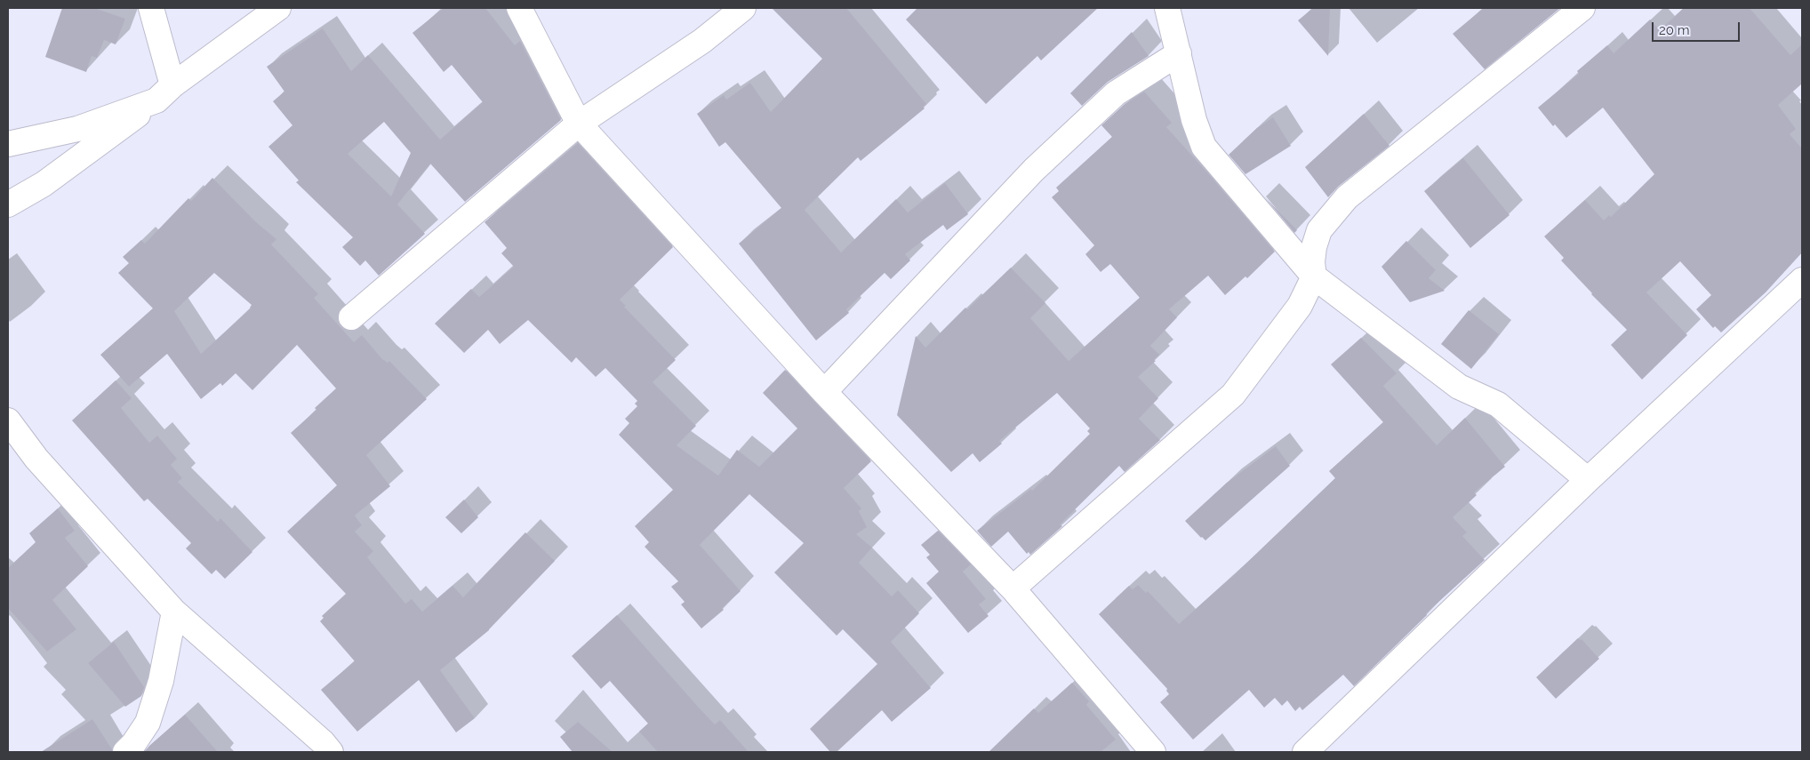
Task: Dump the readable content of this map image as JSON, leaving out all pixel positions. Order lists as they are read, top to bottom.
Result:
{
  "scale_bar": "20 m"
}
